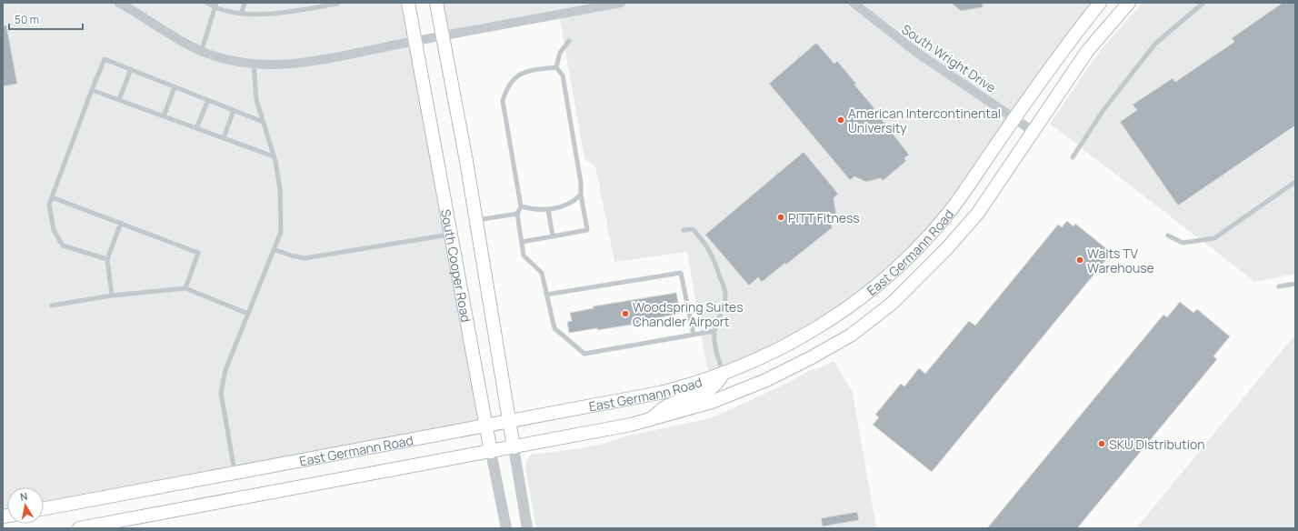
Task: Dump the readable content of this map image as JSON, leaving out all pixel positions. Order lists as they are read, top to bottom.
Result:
{
  "streets": {
    "main road": ["East Germann Road", "South Cooper Road"],
    "street": ["South Wright Drive"]
  },
  "crossings": [
    ["South Wright Drive", "East Germann Road"],
    ["East Germann Road", "South Cooper Road"]
  ],
  "places": [
    "American Intercontinental University",
    "PITT Fitness",
    "Walts TV Warehouse",
    "Woodspring Suites Chandler Airport",
    "SKU Distribution"
  ],
  "scale_bar": "50 m",
  "north": "top"
}
